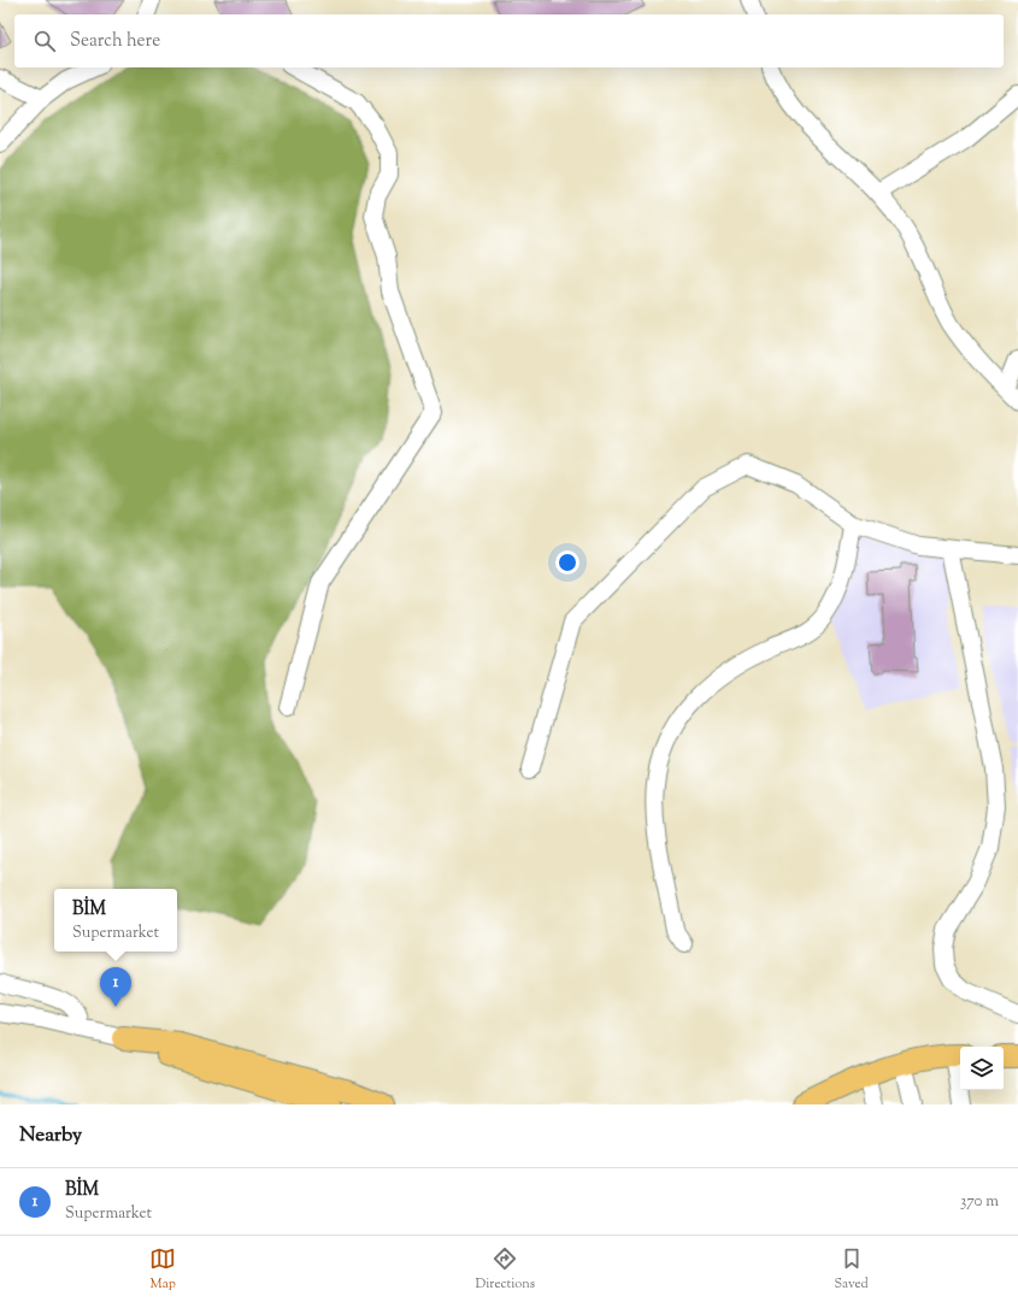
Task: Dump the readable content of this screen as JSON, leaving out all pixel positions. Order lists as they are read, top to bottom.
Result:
{
  "page": {
    "search": "Search here",
    "popup": ["BİM", "Supermarket"],
    "pins": "1",
    "heading": "Nearby",
    "list": [
      {
        "mark": "1",
        "name": "BİM",
        "note": "Supermarket",
        "value": "370 m"
      }
    ],
    "nav": ["Map", "Directions", "Saved"]
  }
}
